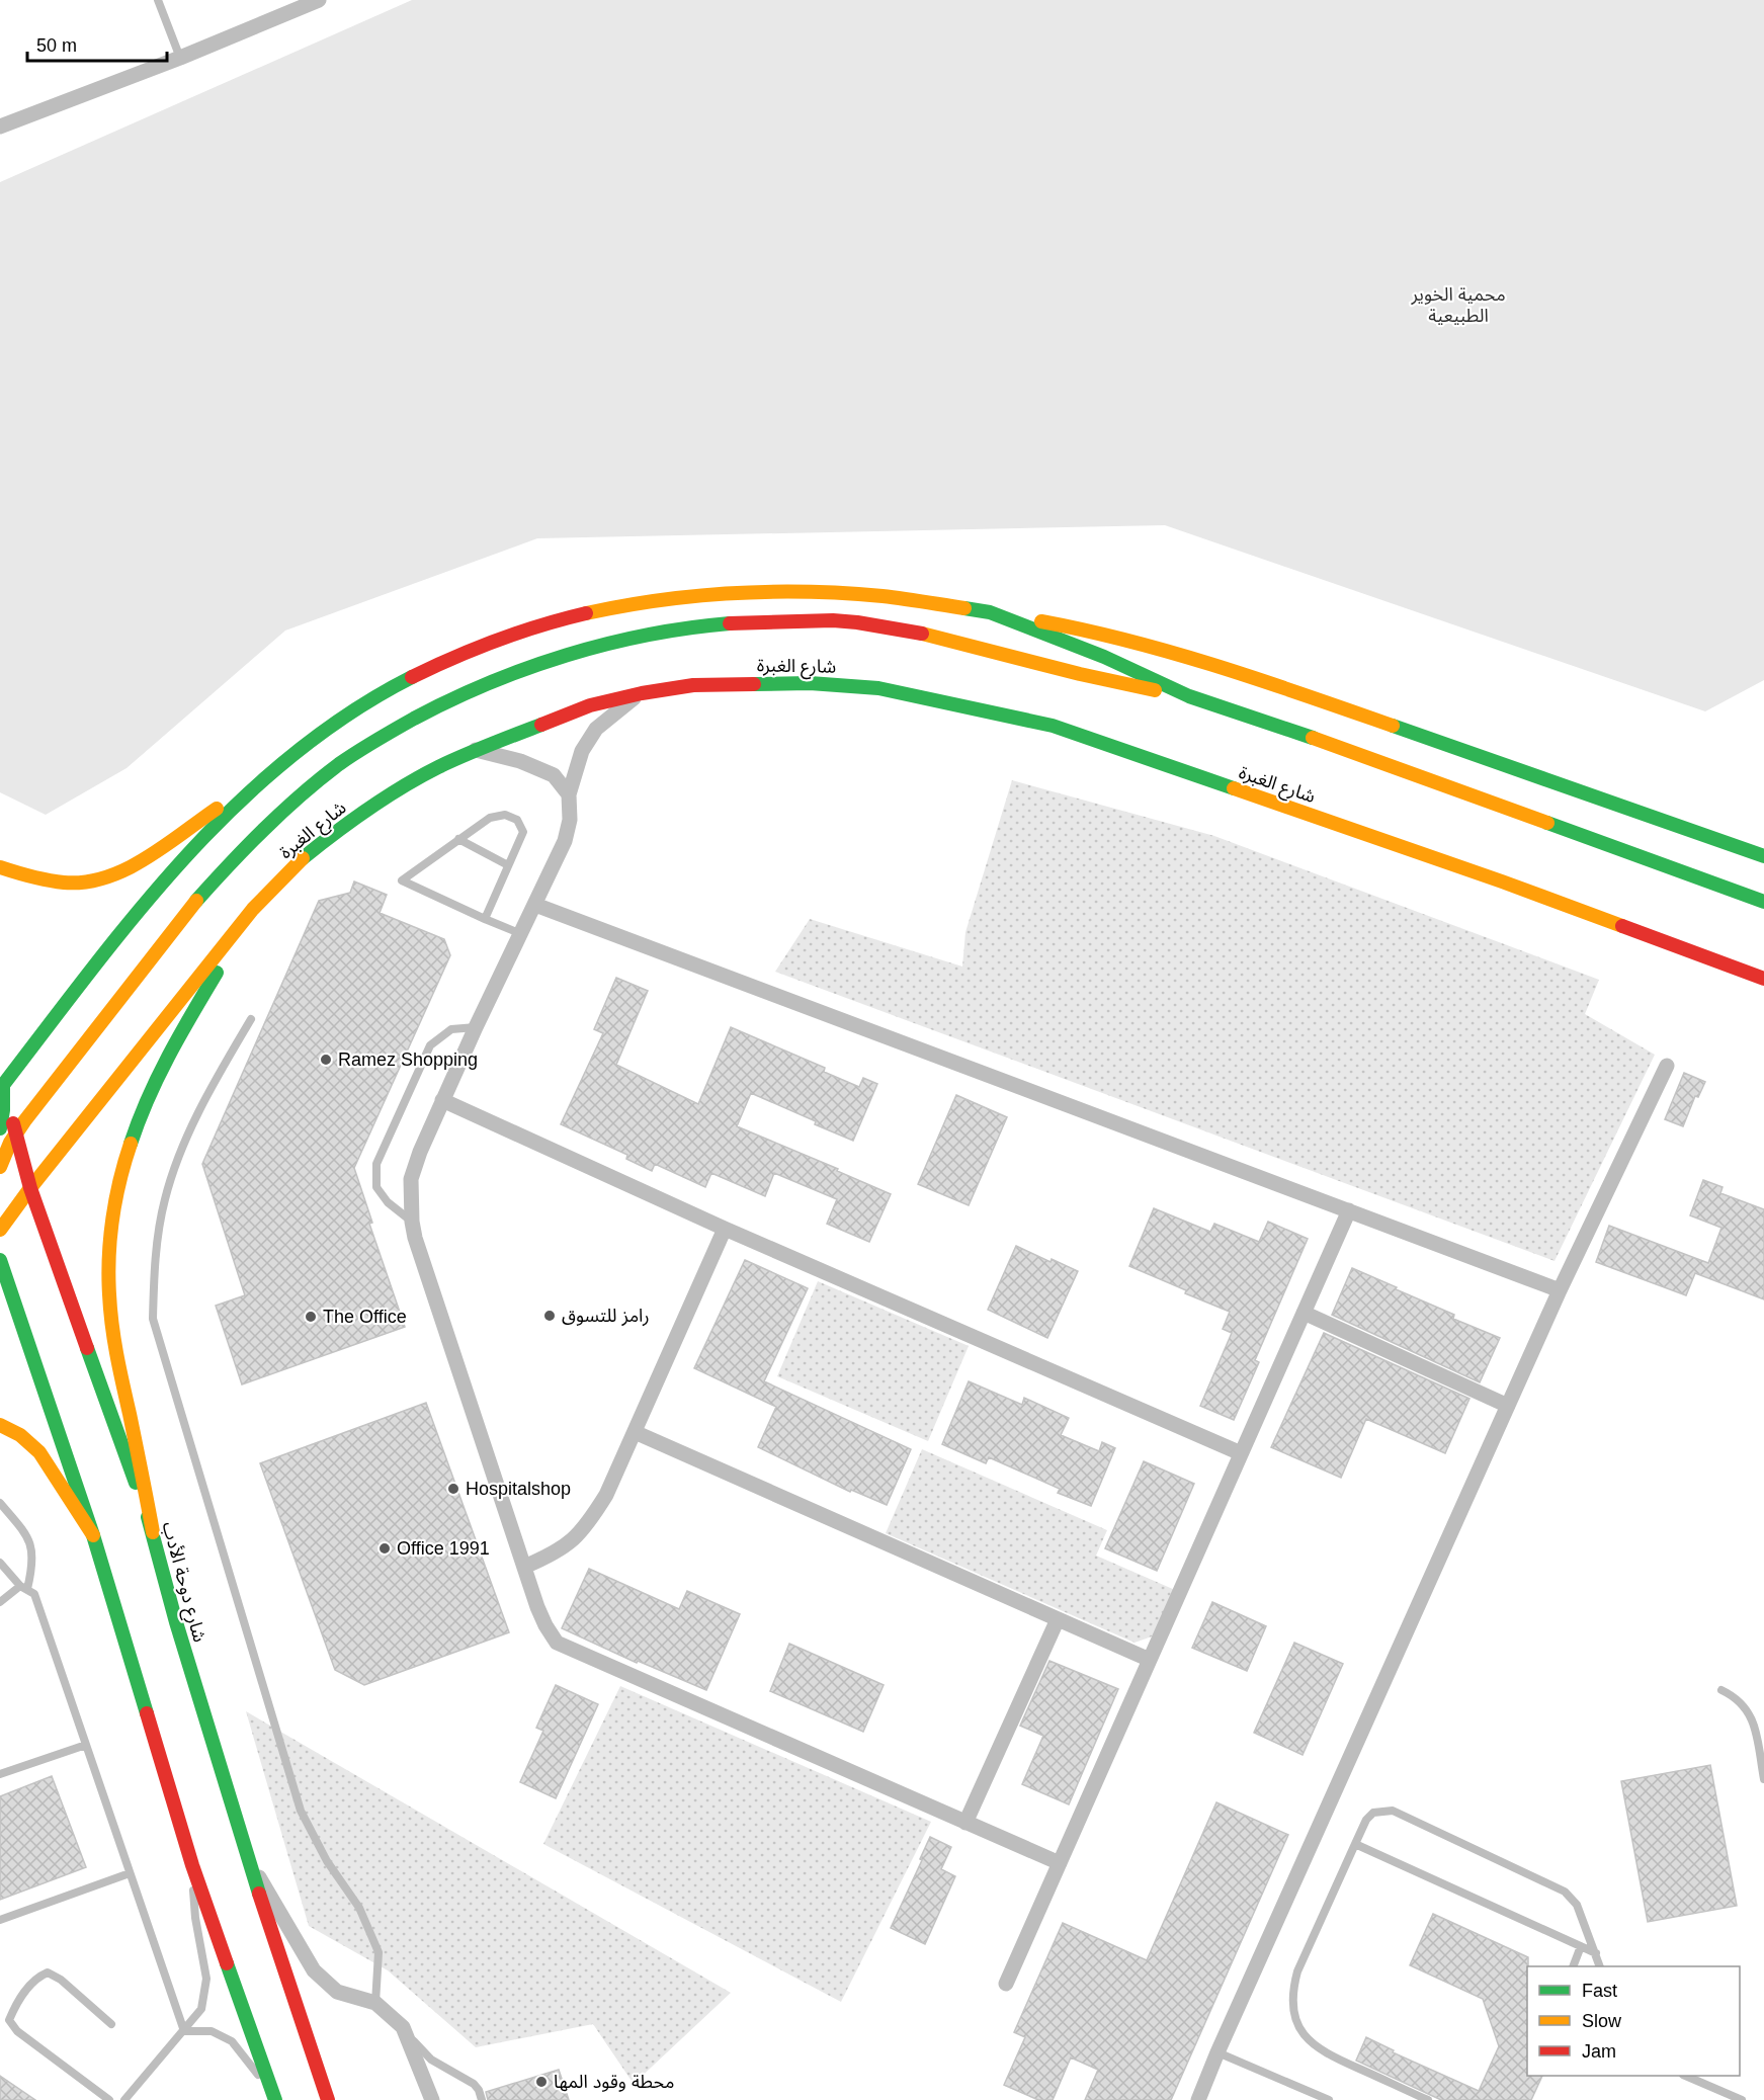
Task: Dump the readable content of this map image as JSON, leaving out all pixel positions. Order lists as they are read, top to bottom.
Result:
{
  "streets": {
    "main road": ["شارع الغبرة", "شارع دوحة الأدب"]
  },
  "crossings": [
    ["شارع الغبرة", "شارع دوحة الأدب"]
  ],
  "parks": ["محمية الخوير الطبيعية"],
  "places": [
    "Ramez Shopping",
    "رامز للتسوق",
    "The Office",
    "Hospitalshop",
    "Office 1991",
    "محطة وقود المها"
  ],
  "legend": ["Fast", "Slow", "Jam"],
  "scale_bar": "50 m"
}
